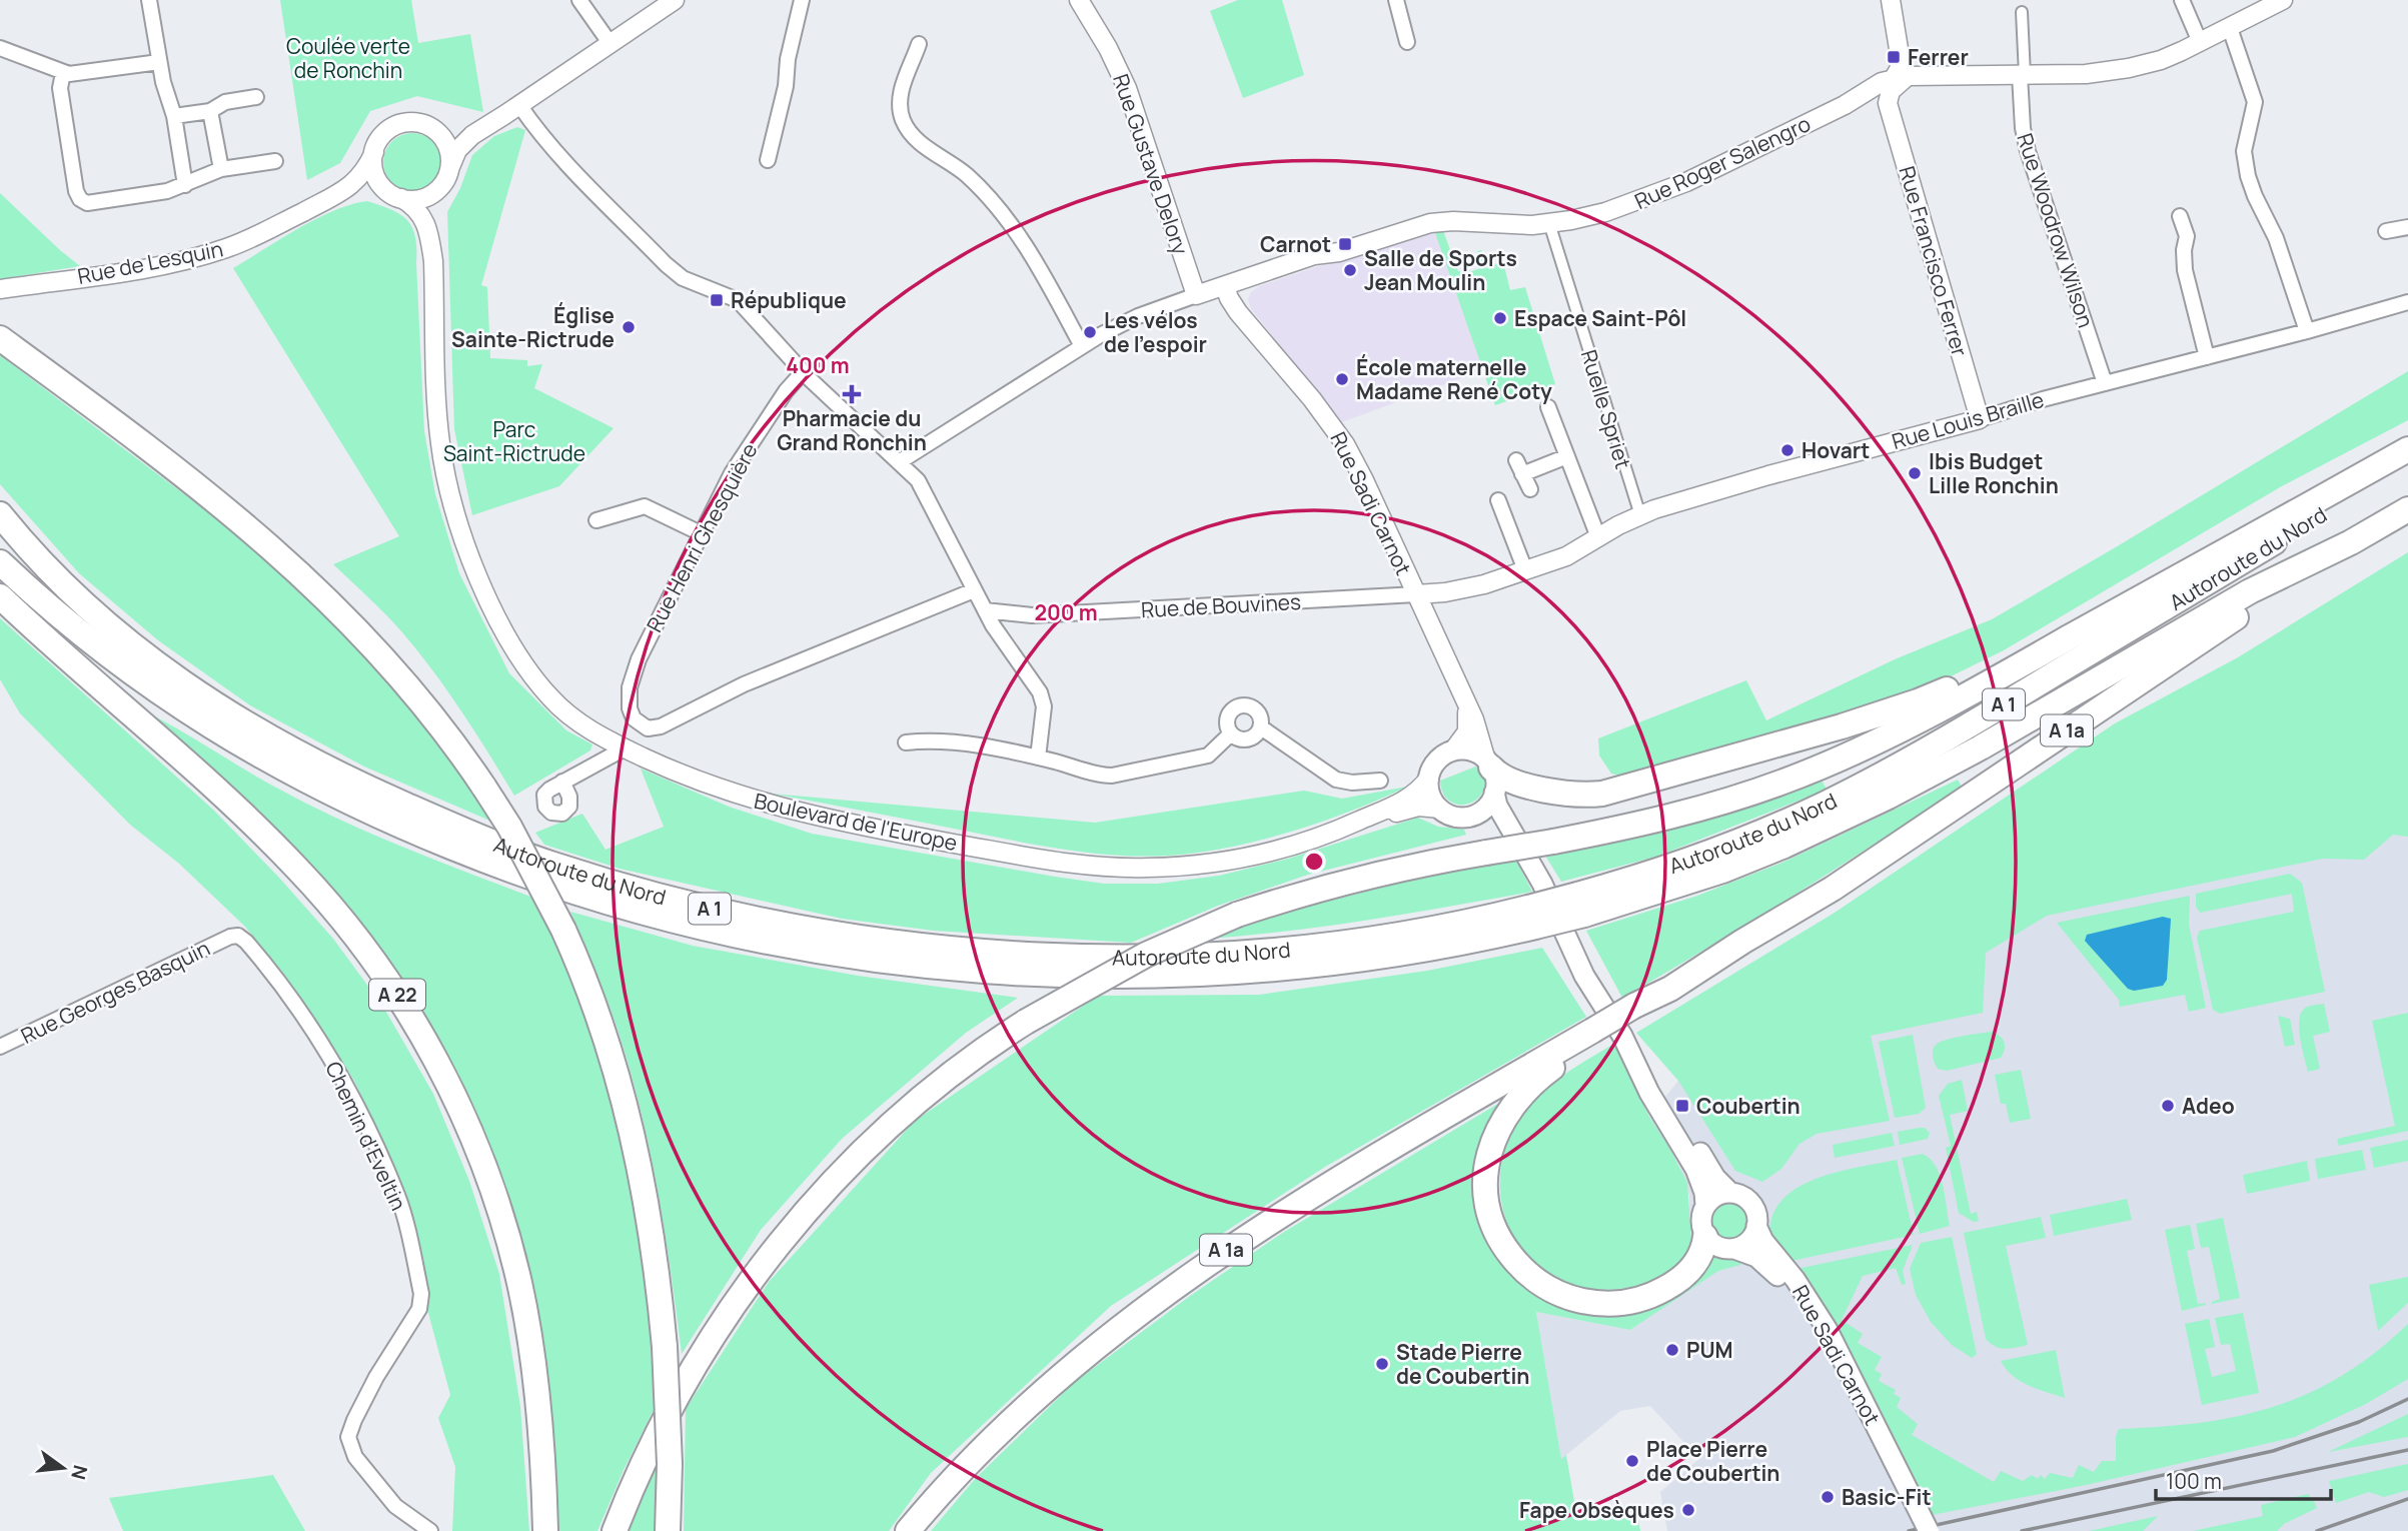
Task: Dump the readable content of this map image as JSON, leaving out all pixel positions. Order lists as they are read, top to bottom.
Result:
{
  "streets": {
    "highway": [
      "Autoroute du Nord",
      "A 1",
      "A 1a",
      "A 22"
    ],
    "main road": ["Rue Sadi Carnot"],
    "street": [
      "Rue Roger Salengro",
      "Rue Gustave Delory",
      "Rue Woodrow Wilson",
      "Rue Francisco Ferrer",
      "Rue de Lesquin",
      "Ruelle Spriet",
      "Rue Louis Braille",
      "Rue Henri Ghesquière",
      "Rue de Bouvines",
      "Boulevard de l'Europe",
      "Rue Georges Basquin",
      "Chemin d'Eveltin"
    ]
  },
  "crossings": [
    ["Rue Roger Salengro", "Rue Gustave Delory"],
    ["Rue Roger Salengro", "Rue Woodrow Wilson"],
    ["Rue Roger Salengro", "Rue Francisco Ferrer"],
    ["Rue Roger Salengro", "Ruelle Spriet"],
    ["Rue Roger Salengro", "Rue Sadi Carnot"],
    ["Rue Woodrow Wilson", "Rue Louis Braille"],
    ["Rue Francisco Ferrer", "Rue Louis Braille"],
    ["Ruelle Spriet", "Rue Louis Braille"],
    ["Rue Louis Braille", "Rue Sadi Carnot"],
    ["Rue Louis Braille", "Rue de Bouvines"],
    ["Rue Sadi Carnot", "Rue de Bouvines"],
    ["Rue Sadi Carnot", "Boulevard de l'Europe"],
    ["Autoroute du Nord", "A 1a"],
    ["Rue Georges Basquin", "Chemin d'Eveltin"]
  ],
  "parks": ["Coulée verte de Ronchin", "Parc Saint-Rictrude"],
  "places": {
    "transit": [
      "Ferrer",
      "Carnot",
      "République",
      "Coubertin"
    ],
    "other": [
      "Salle de Sports Jean Moulin",
      "Espace Saint-Pôl",
      "Église Sainte-Rictrude",
      "Les vélos de l'espoir",
      "École maternelle Madame René Coty",
      "Hovart",
      "Ibis Budget Lille Ronchin",
      "Adeo",
      "PUM",
      "Stade Pierre de Coubertin",
      "Place Pierre de Coubertin",
      "Basic-Fit",
      "Fape Obsèques"
    ],
    "health": ["Pharmacie du Grand Ronchin"]
  },
  "scale_bar": "100 m",
  "north": "right",
  "rings": ["400 m", "200 m"]
}
